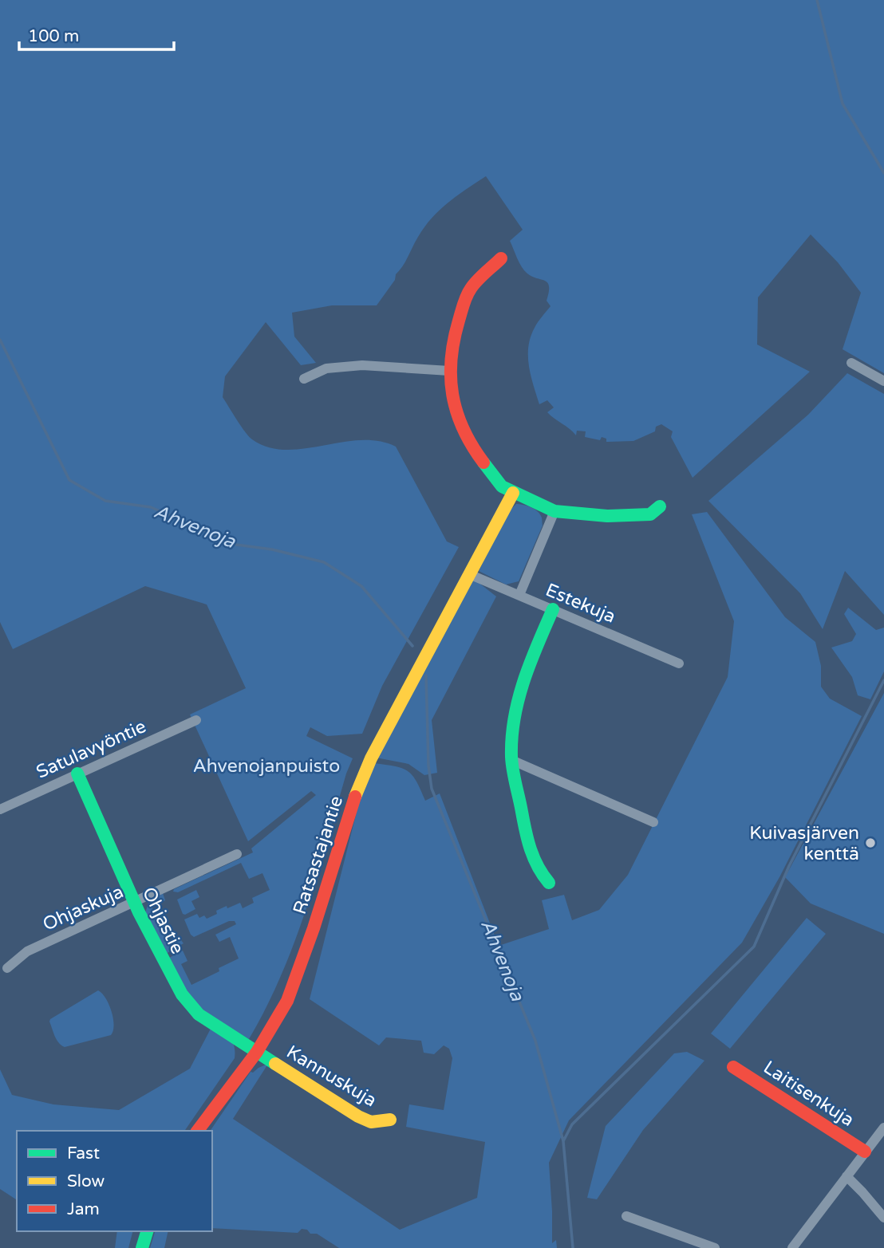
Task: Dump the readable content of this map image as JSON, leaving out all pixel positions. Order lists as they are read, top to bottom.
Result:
{
  "streets": {
    "street": [
      "Estekuja",
      "Satulavyöntie",
      "Ratsastajantie",
      "Ohjaskuja",
      "Ohjastie",
      "Kannuskuja",
      "Laitisenkuja"
    ]
  },
  "crossings": [
    ["Estekuja", "Ratsastajantie"],
    ["Satulavyöntie", "Ohjastie"],
    ["Ratsastajantie", "Ohjastie"],
    ["Ratsastajantie", "Kannuskuja"],
    ["Ohjaskuja", "Ohjastie"],
    ["Ohjastie", "Kannuskuja"]
  ],
  "water": ["Ahvenoja"],
  "parks": ["Ahvenojanpuisto"],
  "places": ["Kuivasjärven kenttä"],
  "legend": ["Fast", "Slow", "Jam"],
  "scale_bar": "100 m"
}
